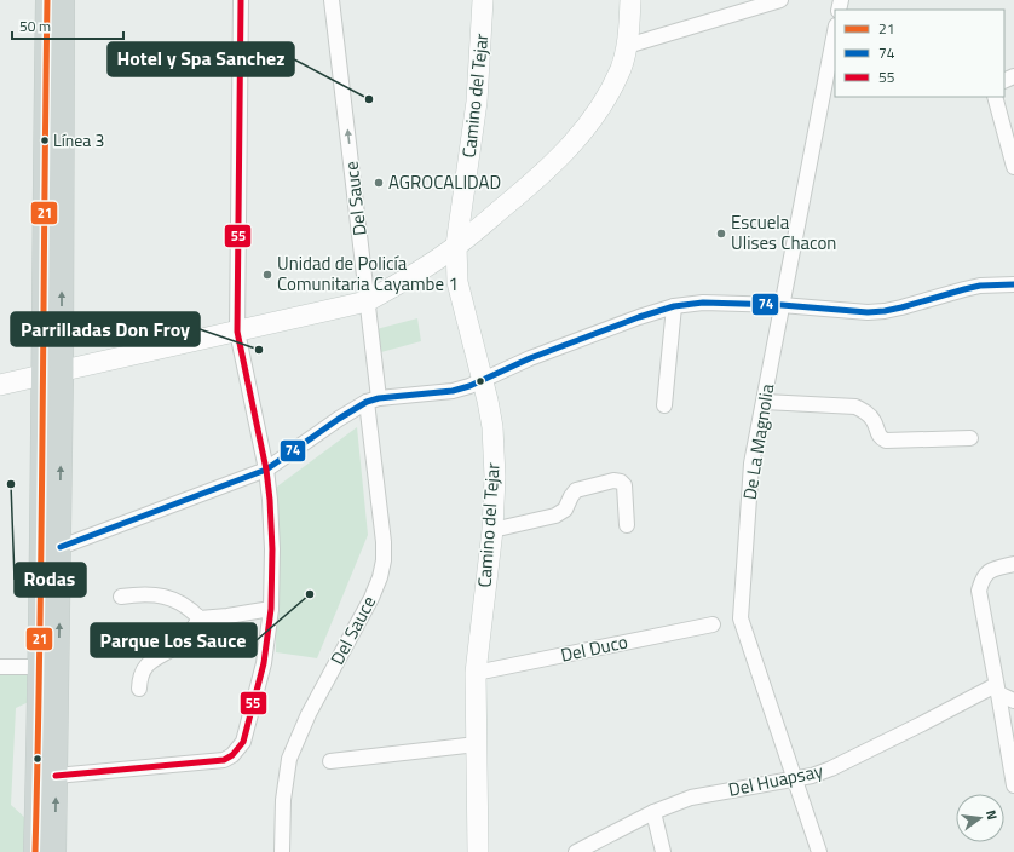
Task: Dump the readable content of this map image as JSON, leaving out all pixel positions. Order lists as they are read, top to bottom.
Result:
{
  "streets": {
    "street": [
      "Camino del Tejar",
      "Del Sauce",
      "De La Magnolia",
      "Del Duco",
      "Del Huapsay"
    ]
  },
  "crossings": [
    ["Camino del Tejar", "Del Duco"],
    ["De La Magnolia", "Del Huapsay"]
  ],
  "places": [
    "Hotel y Spa Sanchez",
    "Línea 3",
    "AGROCALIDAD",
    "Escuela Ulises Chacon",
    "Unidad de Policía Comunitaria Cayambe 1",
    "Parrilladas Don Froy",
    "Rodas",
    "Parque Los Sauce"
  ],
  "lines": ["transit line 21", "transit line 55", "transit line 74"],
  "legend": ["21", "74", "55"],
  "scale_bar": "50 m",
  "north": "right"
}
